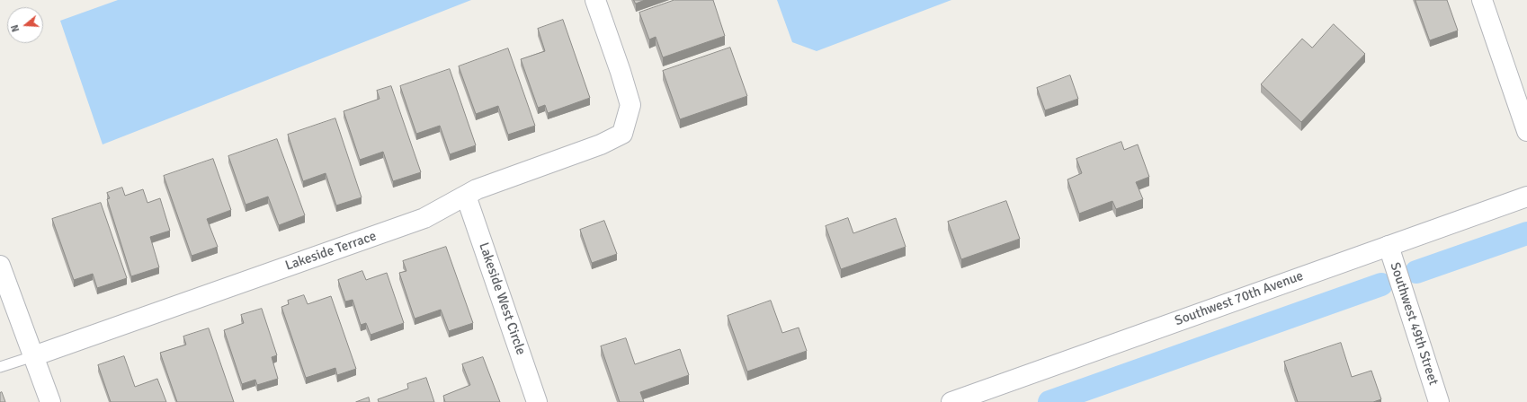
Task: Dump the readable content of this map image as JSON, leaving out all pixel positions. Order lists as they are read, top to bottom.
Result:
{
  "streets": {
    "street": [
      "Lakeside Terrace",
      "Lakeside West Circle",
      "Southwest 70th Avenue",
      "Southwest 49th Street"
    ]
  },
  "crossings": [
    ["Lakeside Terrace", "Lakeside West Circle"],
    ["Southwest 70th Avenue", "Southwest 49th Street"]
  ],
  "north": "left"
}
